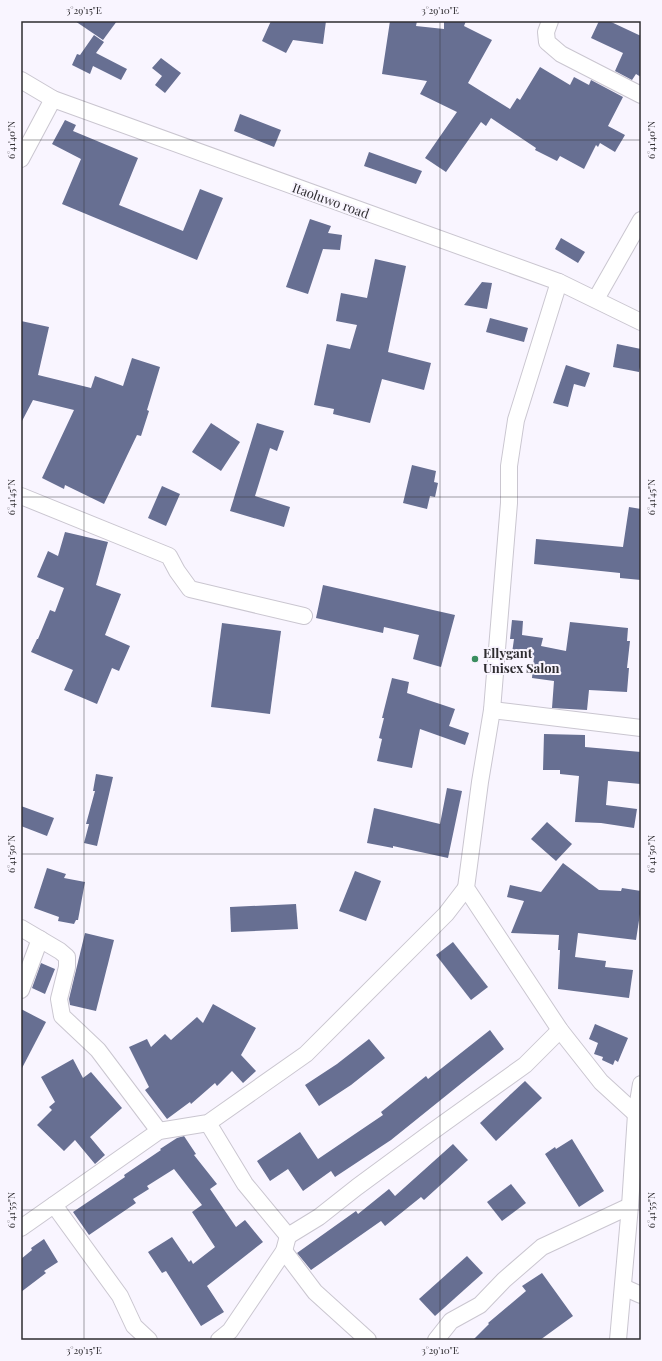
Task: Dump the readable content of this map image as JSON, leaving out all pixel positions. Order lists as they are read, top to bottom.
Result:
{
  "streets": {
    "street": ["Itaoluwo road"]
  },
  "places": ["Ellygant Unisex Salon"],
  "coordinates": [
    "3°29'15\"E",
    "3°29'10\"E",
    "6°41'40\"N",
    "6°41'45\"N",
    "6°41'50\"N",
    "6°41'55\"N"
  ]
}
